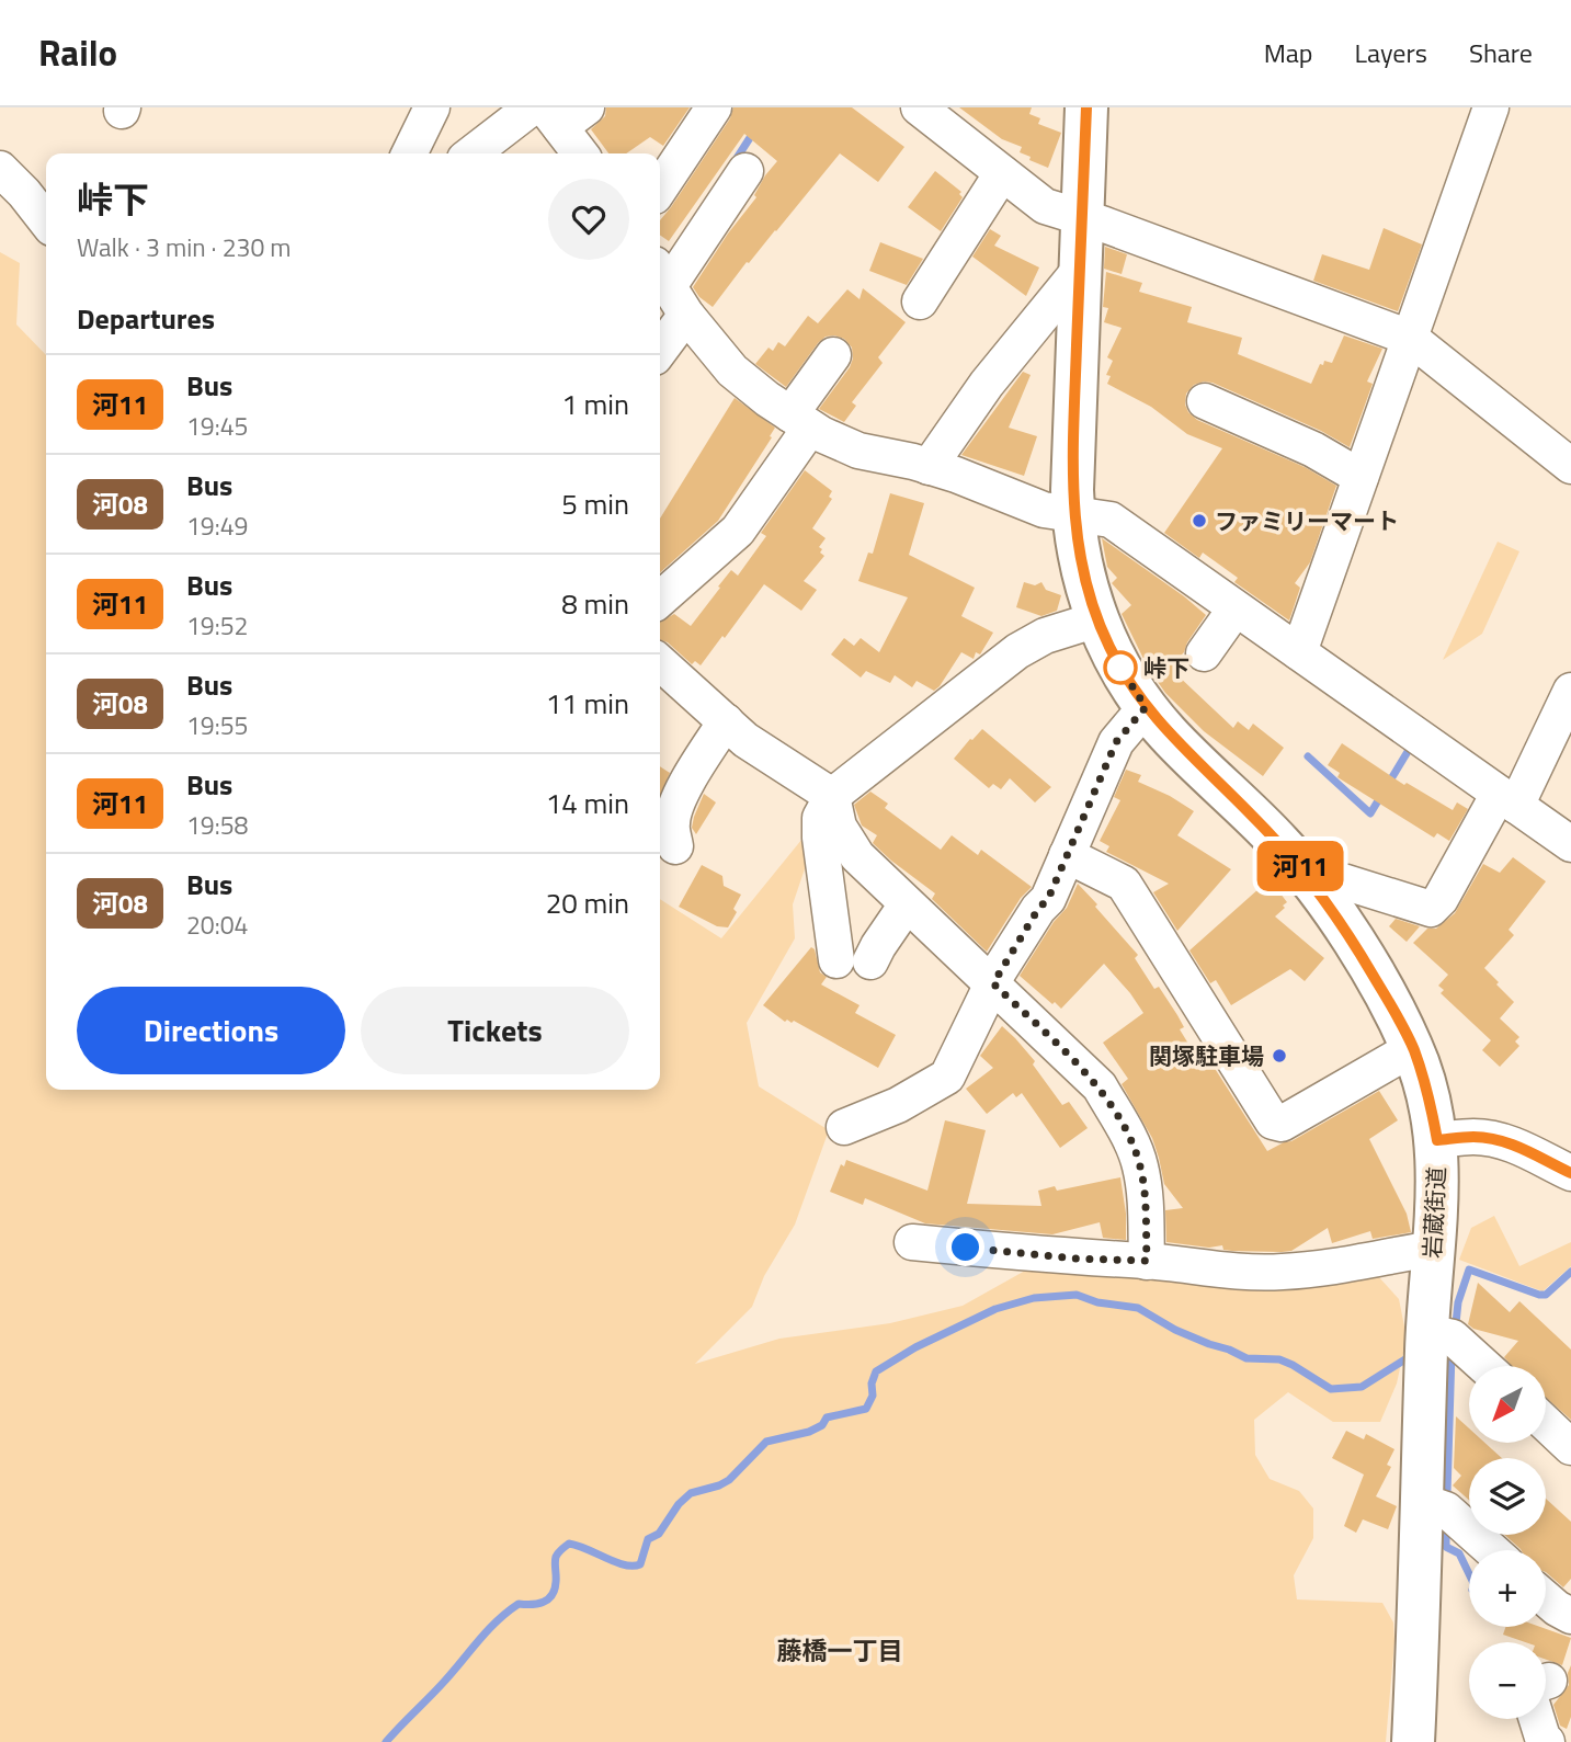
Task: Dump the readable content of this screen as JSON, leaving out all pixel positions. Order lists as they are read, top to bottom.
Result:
{
  "streets": {
    "main road": ["岩蔵街道"]
  },
  "districts": ["藤橋一丁目"],
  "places": ["ファミリーマート", "峠下", "関塚駐車場"],
  "lines": ["bus line 河11"],
  "north": "bottom left",
  "page": {
    "header": "Railo",
    "nav": ["Map", "Layers", "Share"],
    "on_map": "河11",
    "heading": [
      ["峠下", "Walk · 3 min · 230 m"],
      "Departures"
    ],
    "list": [
      {
        "mark": "河11",
        "name": "Bus",
        "note": "19:45",
        "value": "1 min"
      },
      {
        "mark": "河08",
        "name": "Bus",
        "note": "19:49",
        "value": "5 min"
      },
      {
        "mark": "河11",
        "name": "Bus",
        "note": "19:52",
        "value": "8 min"
      },
      {
        "mark": "河08",
        "name": "Bus",
        "note": "19:55",
        "value": "11 min"
      },
      {
        "mark": "河11",
        "name": "Bus",
        "note": "19:58",
        "value": "14 min"
      },
      {
        "mark": "河08",
        "name": "Bus",
        "note": "20:04",
        "value": "20 min"
      }
    ],
    "buttons": ["Directions", "Tickets"],
    "map_buttons": ["+", "−"]
  }
}
